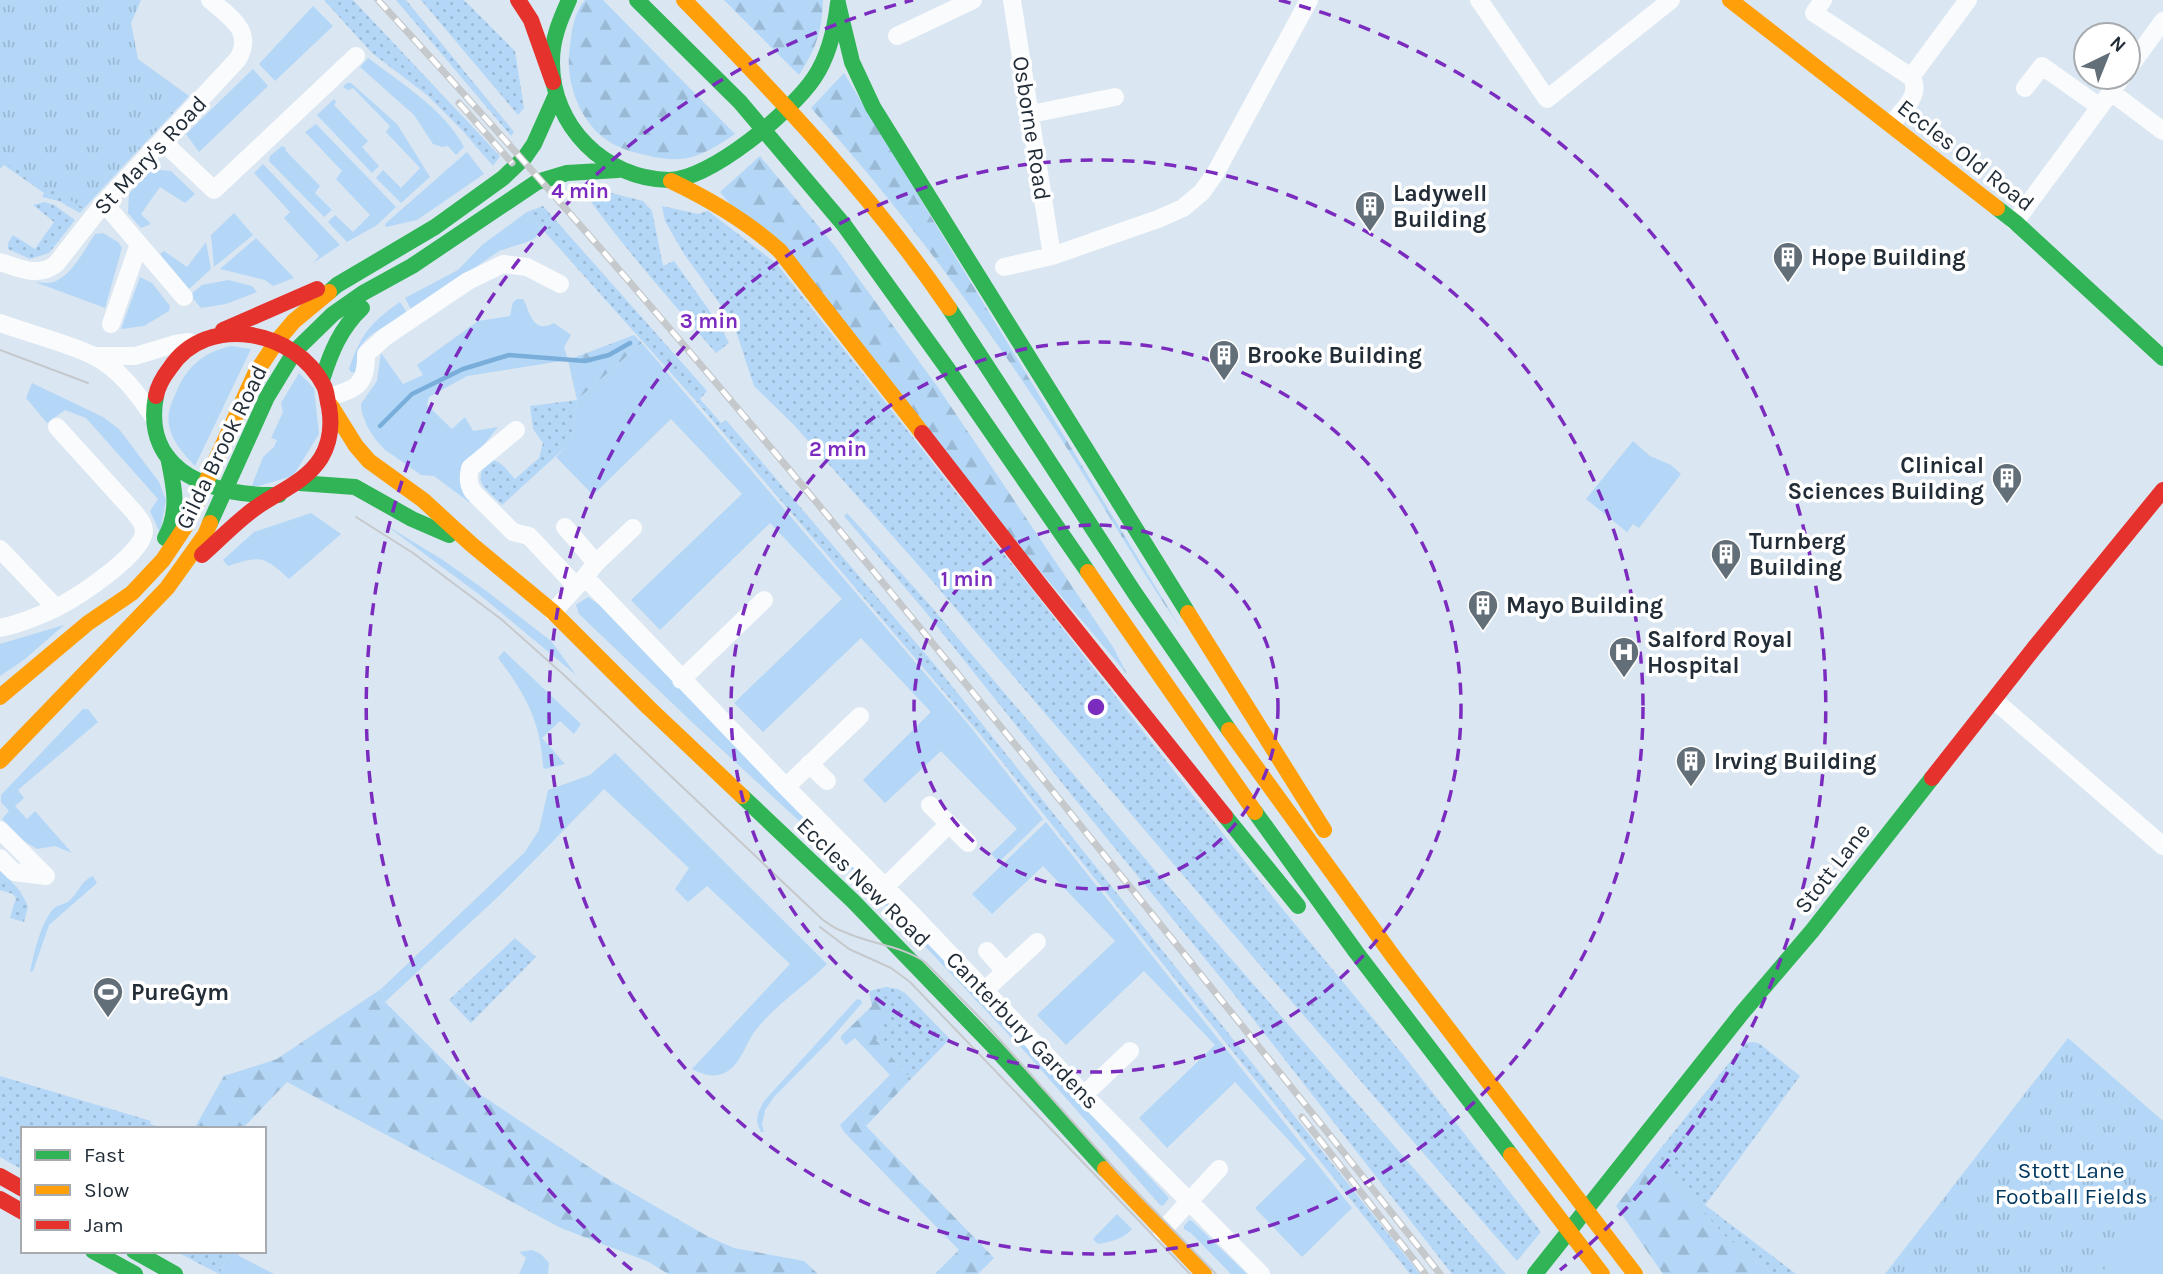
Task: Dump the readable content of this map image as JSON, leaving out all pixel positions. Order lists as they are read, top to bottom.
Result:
{
  "streets": {
    "main road": [
      "Eccles Old Road",
      "Gilda Brook Road",
      "Stott Lane",
      "Eccles New Road"
    ],
    "street": ["Osborne Road", "St Mary's Road", "Canterbury Gardens"]
  },
  "crossings": [
    ["Gilda Brook Road", "Eccles New Road"]
  ],
  "parks": ["Stott Lane Football Fields"],
  "places": {
    "building": [
      "Ladywell Building",
      "Hope Building",
      "Brooke Building",
      "Clinical Sciences Building",
      "Turnberg Building",
      "Mayo Building",
      "Irving Building"
    ],
    "hospital": ["Salford Royal Hospital"],
    "sports": ["PureGym"]
  },
  "legend": ["Fast", "Slow", "Jam"],
  "north": "top right",
  "rings": [
    "4 min",
    "3 min",
    "2 min",
    "1 min"
  ]
}
